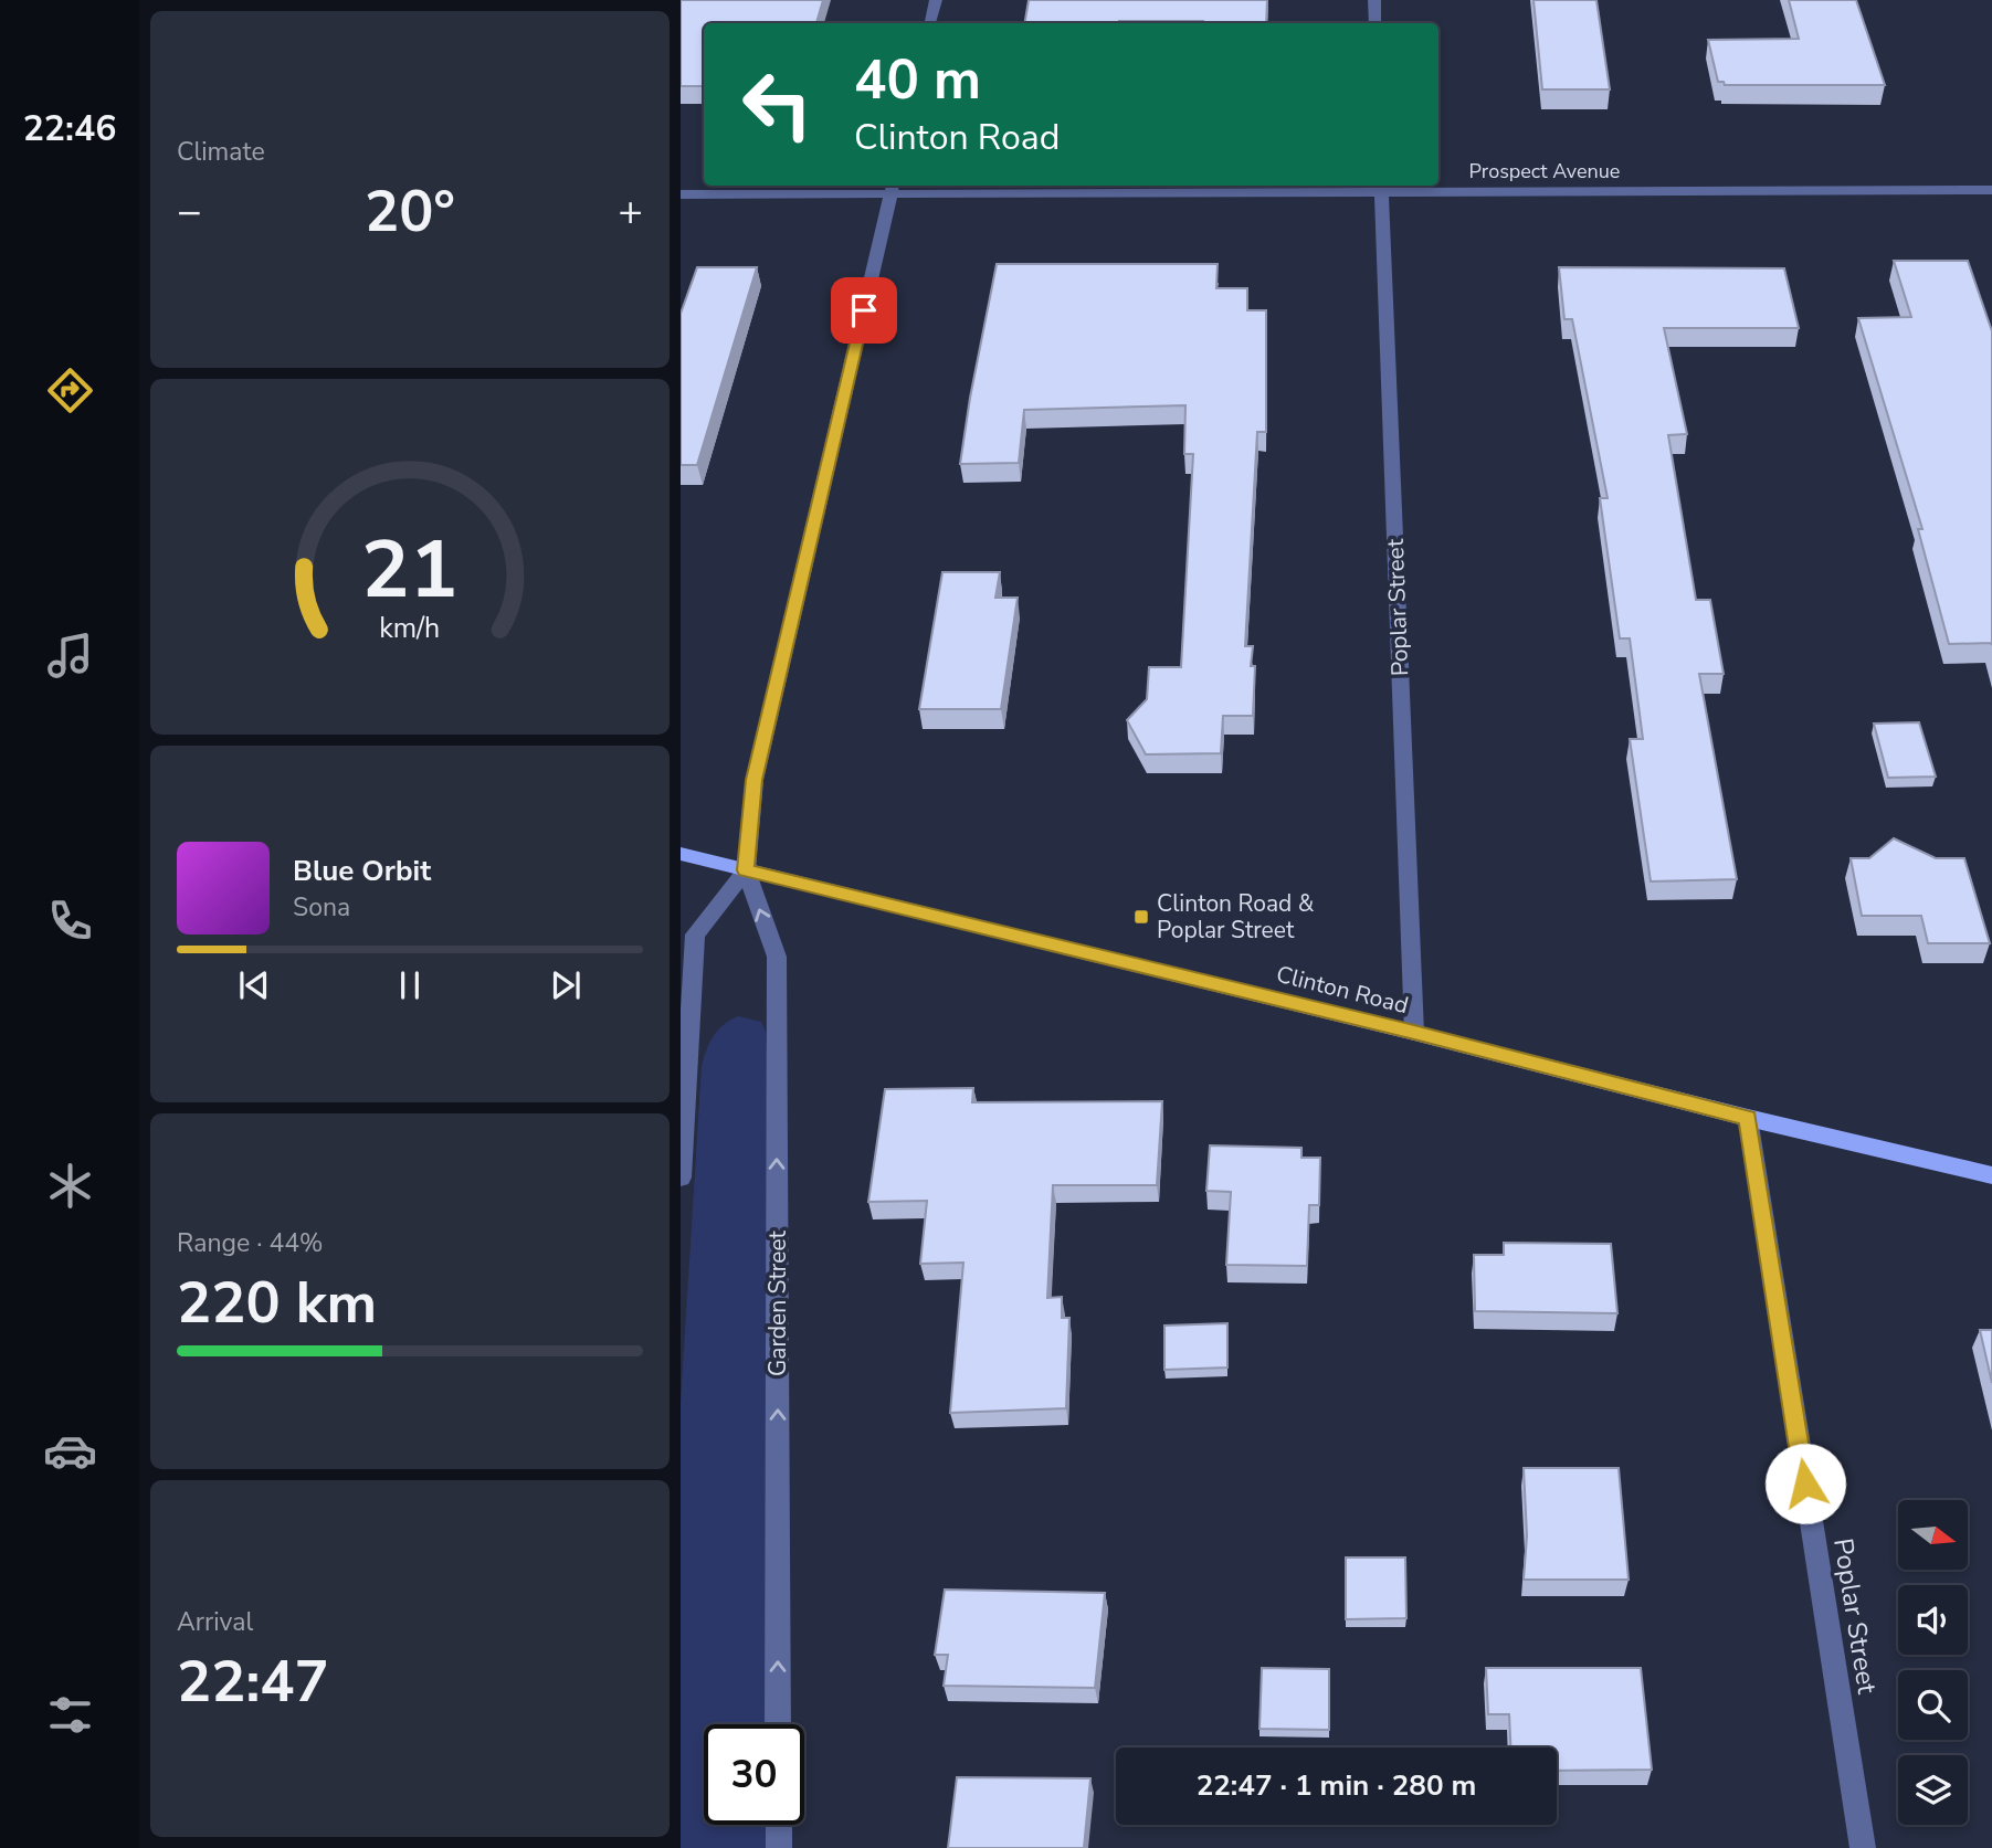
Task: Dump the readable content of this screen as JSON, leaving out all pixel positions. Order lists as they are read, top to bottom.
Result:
{
  "streets": {
    "main road": ["Clinton Road"],
    "street": ["Prospect Avenue", "Poplar Street", "Garden Street"]
  },
  "crossings": [
    ["Prospect Avenue", "Poplar Street"],
    ["Prospect Avenue", "Garden Street"],
    ["Poplar Street", "Clinton Road"],
    ["Clinton Road", "Garden Street"]
  ],
  "places": {
    "transit": ["Clinton Road & Poplar Street"]
  },
  "north": "right",
  "page": {
    "tabs": "22:46",
    "tile": [
      "Climate",
      ["Range · 44%", "220 km"],
      ["Arrival", "22:47"]
    ],
    "turn": ["40 m", "Clinton Road"],
    "heat": ["−", "20°", "+"],
    "song": ["Blue Orbit", "Sona"],
    "limit": "30",
    "trip": "22:47 · 1 min · 280 m",
    "gauge": ["21", "km/h"]
  }
}
